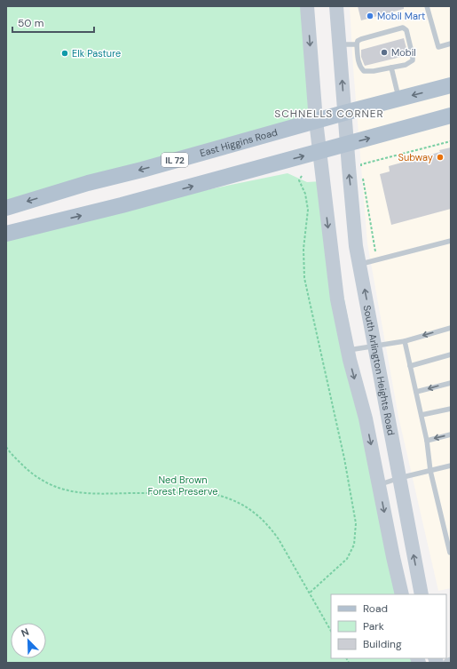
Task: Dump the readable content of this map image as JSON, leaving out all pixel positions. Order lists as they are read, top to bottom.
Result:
{
  "streets": {
    "main road": ["East Higgins Road", "IL 72", "South Arlington Heights Road"]
  },
  "crossings": [
    ["East Higgins Road", "South Arlington Heights Road"]
  ],
  "districts": ["SCHNELLS CORNER"],
  "parks": ["Ned Brown Forest Preserve"],
  "places": [
    "Mobil Mart",
    "Mobil",
    "Elk Pasture",
    "Subway"
  ],
  "legend": ["Road", "Park", "Building"],
  "scale_bar": "50 m",
  "north": "top left"
}
